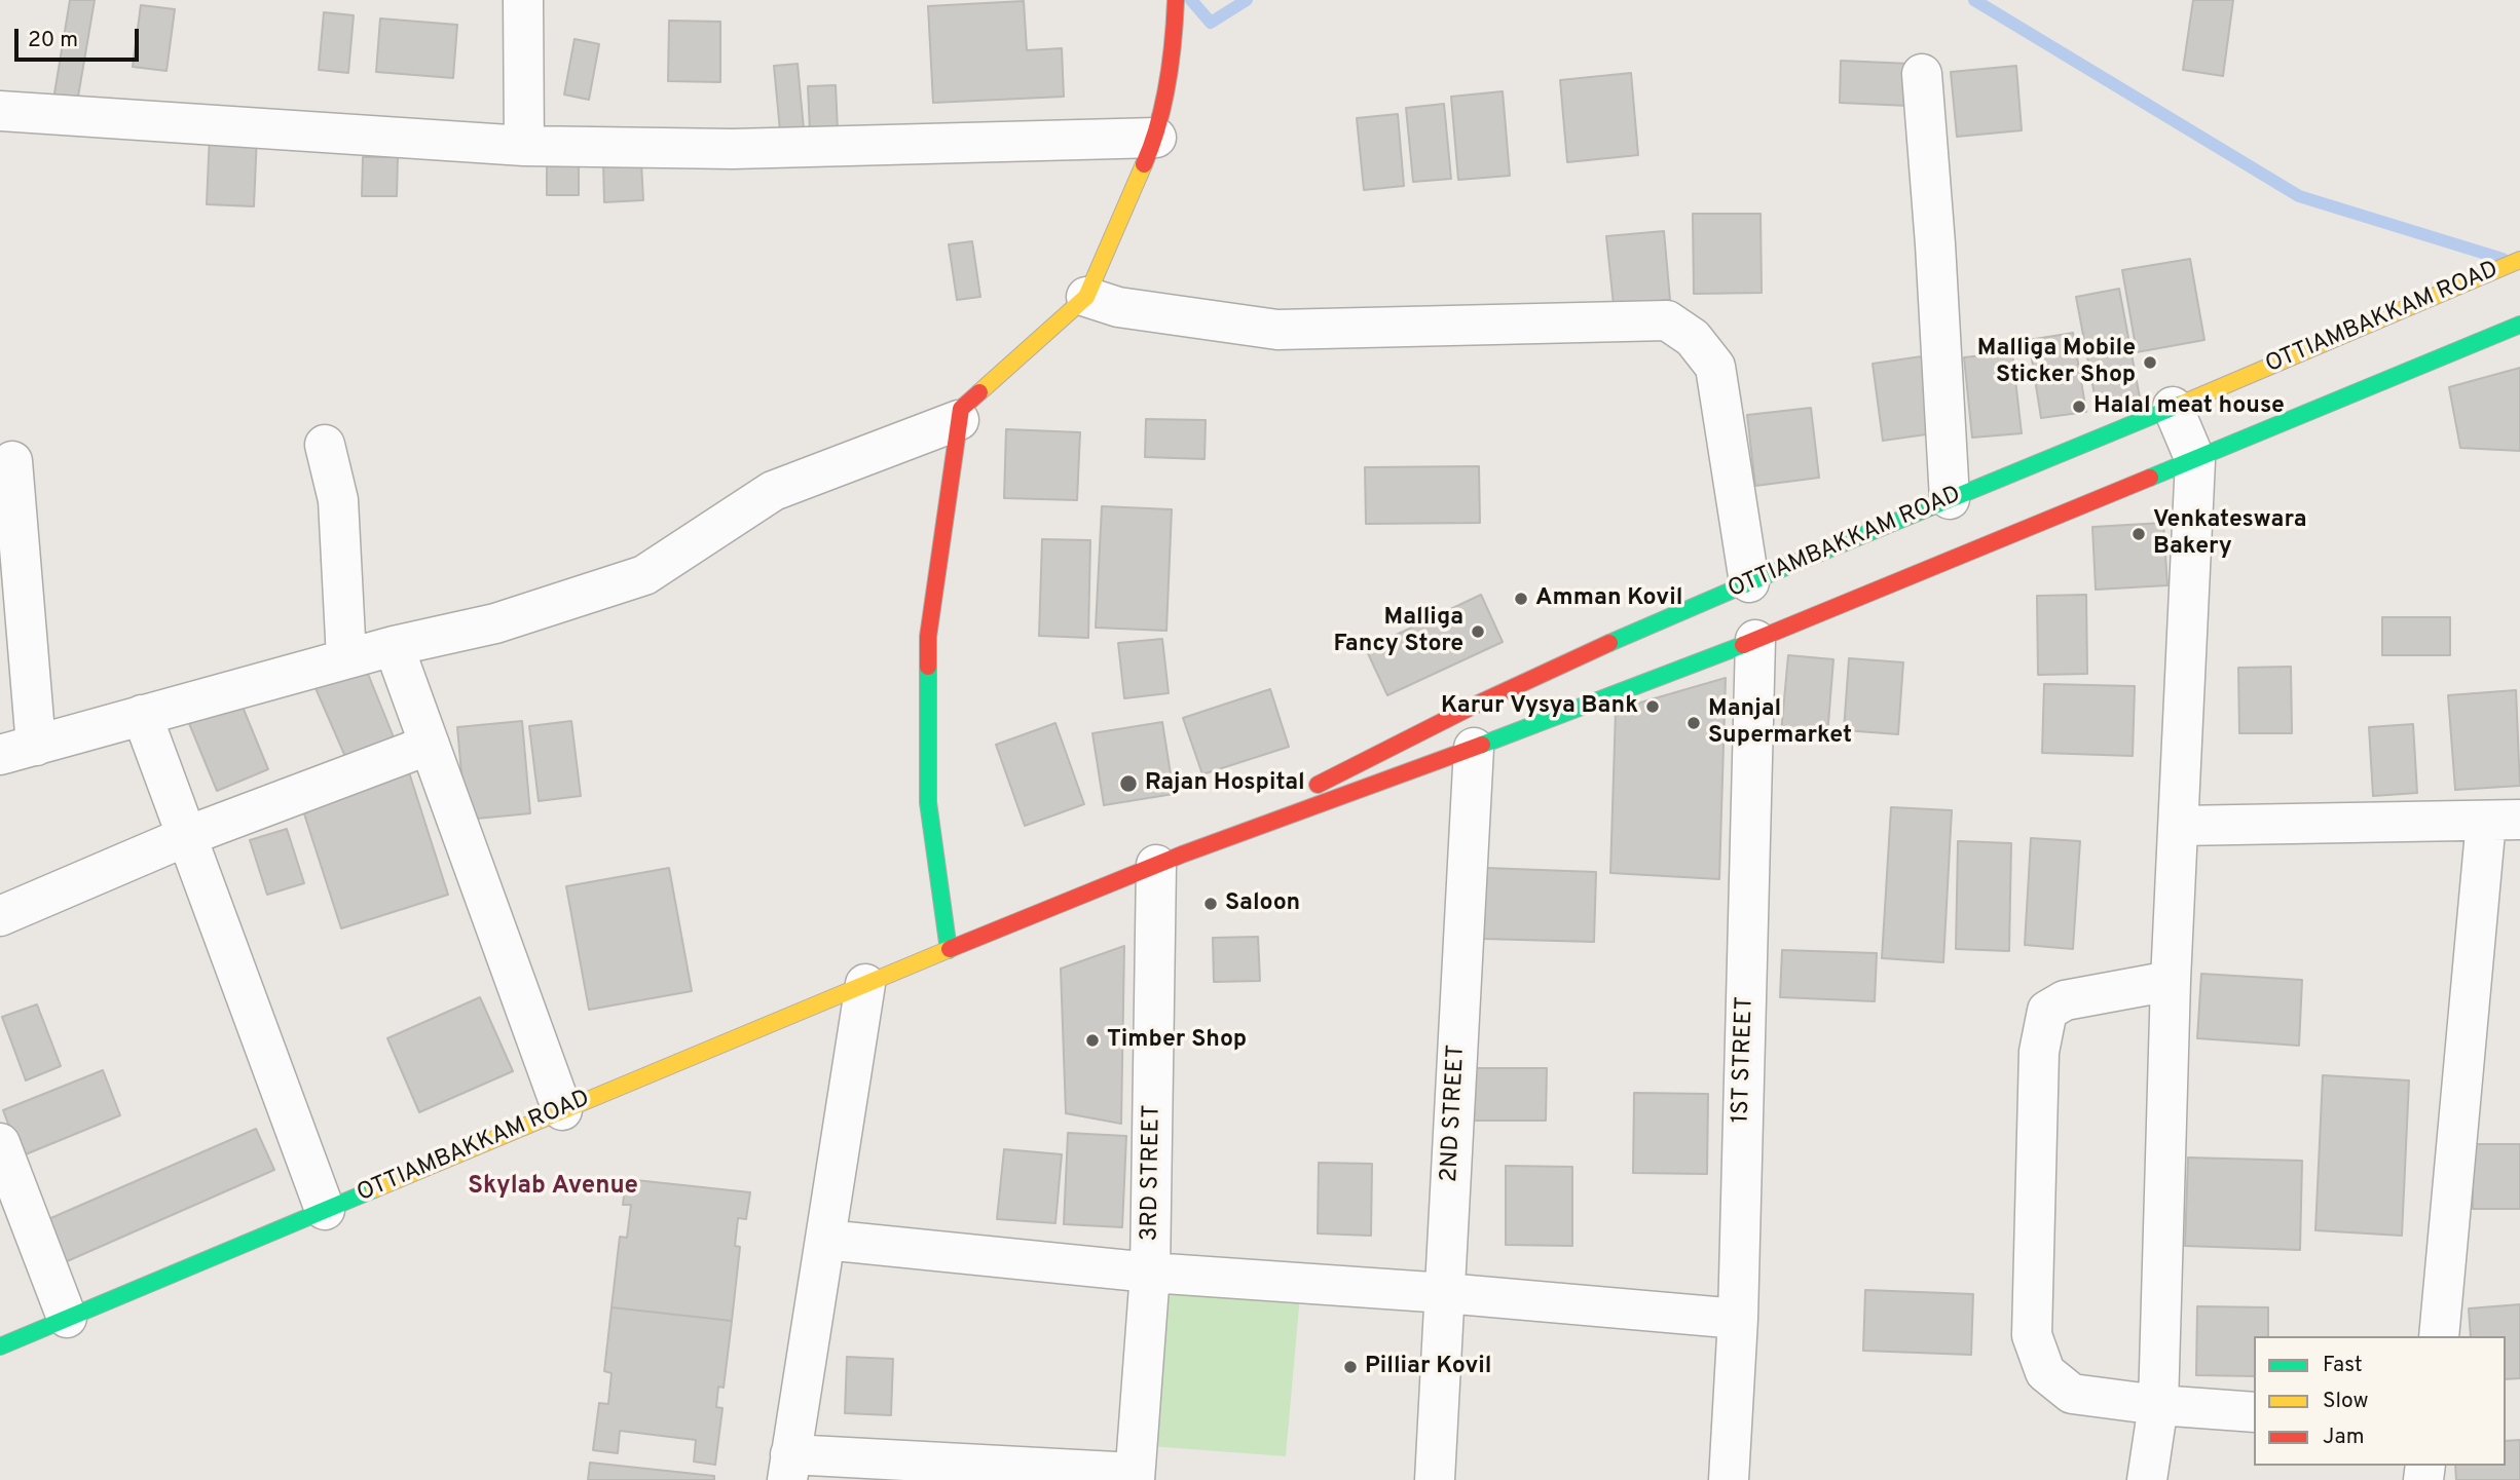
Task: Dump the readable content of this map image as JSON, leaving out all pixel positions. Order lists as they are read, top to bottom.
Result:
{
  "streets": {
    "street": [
      "OTTIAMBAKKAM ROAD",
      "1ST STREET",
      "2ND STREET",
      "3RD STREET"
    ]
  },
  "crossings": [
    ["OTTIAMBAKKAM ROAD", "1ST STREET"],
    ["OTTIAMBAKKAM ROAD", "2ND STREET"],
    ["OTTIAMBAKKAM ROAD", "3RD STREET"]
  ],
  "districts": ["Skylab Avenue"],
  "places": [
    "Malliga Mobile Sticker Shop",
    "Halal meat house",
    "Venkateswara Bakery",
    "Amman Kovil",
    "Malliga Fancy Store",
    "Karur Vysya Bank",
    "Manjal Supermarket",
    "Rajan Hospital",
    "Saloon",
    "Timber Shop",
    "Pilliar Kovil"
  ],
  "legend": ["Fast", "Slow", "Jam"],
  "scale_bar": "20 m"
}
